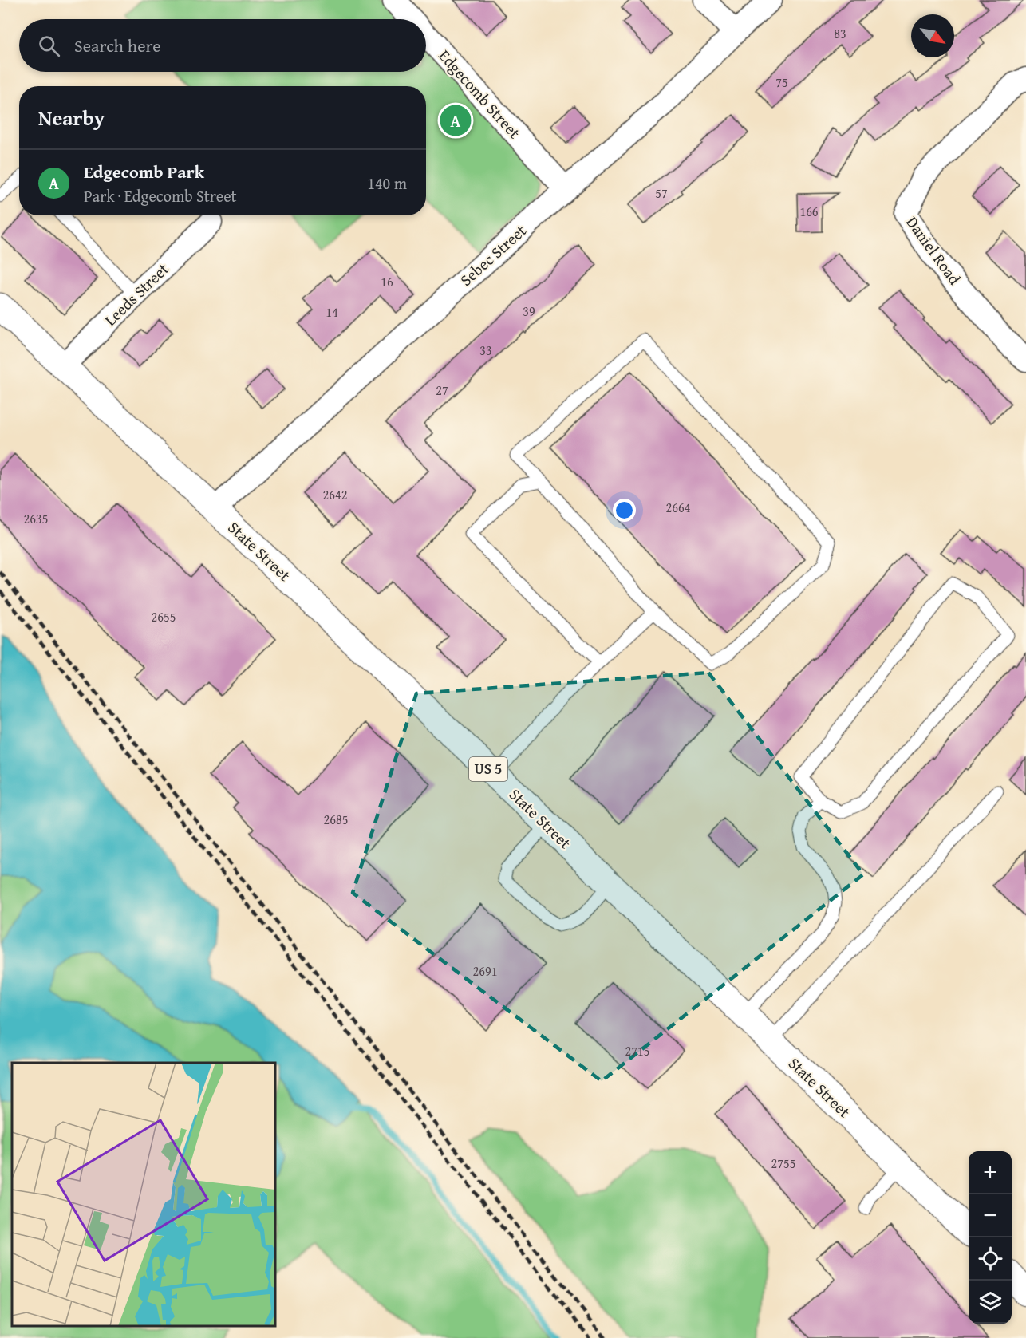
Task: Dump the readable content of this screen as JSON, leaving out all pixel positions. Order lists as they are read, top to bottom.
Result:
{
  "streets": {
    "main road": ["State Street", "US 5"],
    "street": [
      "Edgecomb Street",
      "Daniel Road",
      "Sebec Street",
      "Leeds Street"
    ]
  },
  "crossings": [
    ["Edgecomb Street", "Sebec Street"],
    ["Sebec Street", "State Street"],
    ["Leeds Street", "State Street"]
  ],
  "house_numbers": [
    "83",
    "75",
    "57",
    "166",
    "16",
    "39",
    "14",
    "33",
    "27",
    "2642",
    "2664",
    "2635",
    "2655",
    "2685",
    "2691",
    "2715",
    "2755"
  ],
  "north": "bottom right",
  "page": {
    "search": "Search here",
    "heading": "Nearby",
    "pins": "A",
    "list": [
      {
        "mark": "A",
        "name": "Edgecomb Park",
        "note": "Park · Edgecomb Street",
        "value": "140 m"
      }
    ],
    "map_buttons": ["+", "−"]
  }
}
